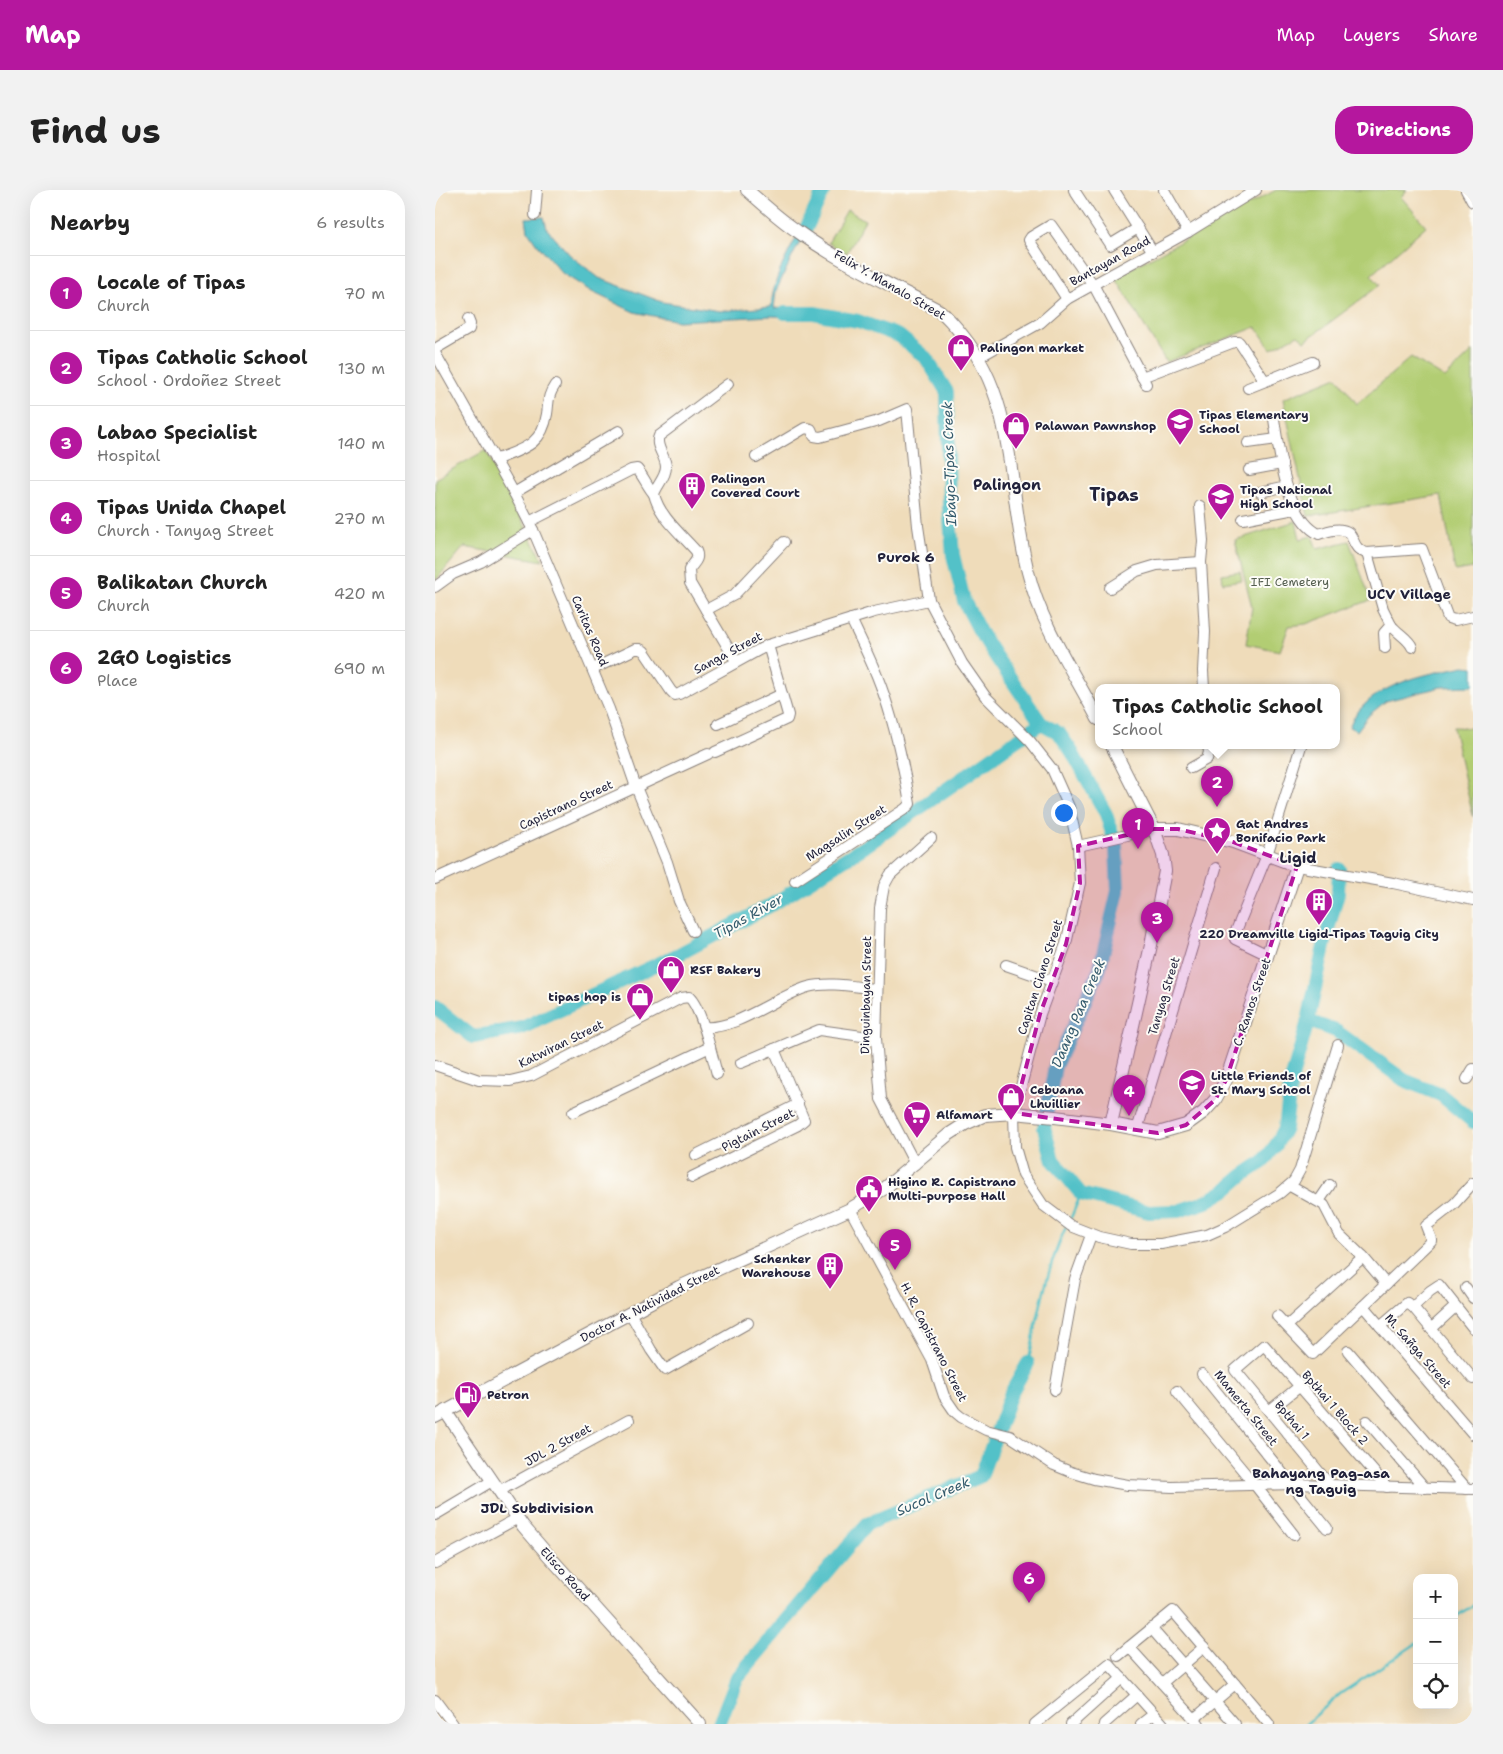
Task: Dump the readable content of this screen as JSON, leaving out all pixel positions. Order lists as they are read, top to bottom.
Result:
{
  "streets": {
    "main road": [
      "Felix Y. Manalo Street",
      "C. Ramos Street",
      "Doctor A. Natividad Street",
      "Elisco Road"
    ],
    "street": [
      "Bantayan Road",
      "Caritas Road",
      "Sanga Street",
      "Capistrano Street",
      "Magsalin Street",
      "Capitan Ciano Street",
      "Dinguinbayan Street",
      "Tanyag Street",
      "Katwiran Street",
      "Pigtain Street",
      "H. R. Capistrano Street",
      "M. Sañga Street",
      "Mamerta Street",
      "Bpthai 1 Block 2",
      "Bpthai 1",
      "JDL 2 Street"
    ]
  },
  "crossings": [
    ["Bantayan Road", "Felix Y. Manalo Street"],
    ["Caritas Road", "Sanga Street"],
    ["Caritas Road", "Capistrano Street"],
    ["Sanga Street", "Capistrano Street"],
    ["Sanga Street", "Magsalin Street"],
    ["Sanga Street", "Capitan Ciano Street"],
    ["Capitan Ciano Street", "Doctor A. Natividad Street"],
    ["Dinguinbayan Street", "Doctor A. Natividad Street"],
    ["Tanyag Street", "Doctor A. Natividad Street"],
    ["C. Ramos Street", "Doctor A. Natividad Street"],
    ["Doctor A. Natividad Street", "H. R. Capistrano Street"],
    ["Doctor A. Natividad Street", "Elisco Road"],
    ["H. R. Capistrano Street", "Mamerta Street"],
    ["H. R. Capistrano Street", "Bpthai 1 Block 2"],
    ["H. R. Capistrano Street", "Bpthai 1"],
    ["Bpthai 1 Block 2", "Bpthai 1"],
    ["JDL 2 Street", "Elisco Road"]
  ],
  "districts": [
    "Palingon",
    "Tipas",
    "Purok 6",
    "UCV Village",
    "Ligid",
    "Bahayang Pag-asa ng Taguig",
    "JDL Subdivision"
  ],
  "water": [
    "Ibayo-Tipas Creek",
    "Tipas River",
    "Daang Paa Creek",
    "Sucol Creek"
  ],
  "parks": ["IFI Cemetery"],
  "places": {
    "shop": [
      "Palingon market",
      "Palawan Pawnshop",
      "RSF Bakery",
      "tipas hop is",
      "Cebuana Lhuillier"
    ],
    "school or university": ["Tipas Elementary School", "Tipas National High School", "Little Friends of St. Mary School"],
    "building": ["Palingon Covered Court", "220 Dreamville Ligid-Tipas Taguig City", "Schenker Warehouse"],
    "place": ["Gat Andres Bonifacio Park"],
    "supermarket": ["Alfamart"],
    "public building": ["Higino R. Capistrano Multi-purpose Hall"],
    "fuel station": ["Petron"]
  },
  "page": {
    "header": "Map",
    "nav": ["Map", "Layers", "Share"],
    "buttons": "Directions",
    "title": "Find us",
    "heading": ["Nearby", "6 results"],
    "list": [
      {
        "mark": "1",
        "name": "Locale of Tipas",
        "note": "Church",
        "value": "70 m"
      },
      {
        "mark": "2",
        "name": "Tipas Catholic School",
        "note": "School · Ordoñez Street",
        "value": "130 m"
      },
      {
        "mark": "3",
        "name": "Labao Specialist",
        "note": "Hospital",
        "value": "140 m"
      },
      {
        "mark": "4",
        "name": "Tipas Unida Chapel",
        "note": "Church · Tanyag Street",
        "value": "270 m"
      },
      {
        "mark": "5",
        "name": "Balikatan Church",
        "note": "Church",
        "value": "420 m"
      },
      {
        "mark": "6",
        "name": "2GO Logistics",
        "note": "Place",
        "value": "690 m"
      }
    ],
    "popup": ["Tipas Catholic School", "School"],
    "pins": [
      "2",
      "1",
      "3",
      "4",
      "5",
      "6"
    ],
    "map_buttons": ["+", "−"]
  }
}
